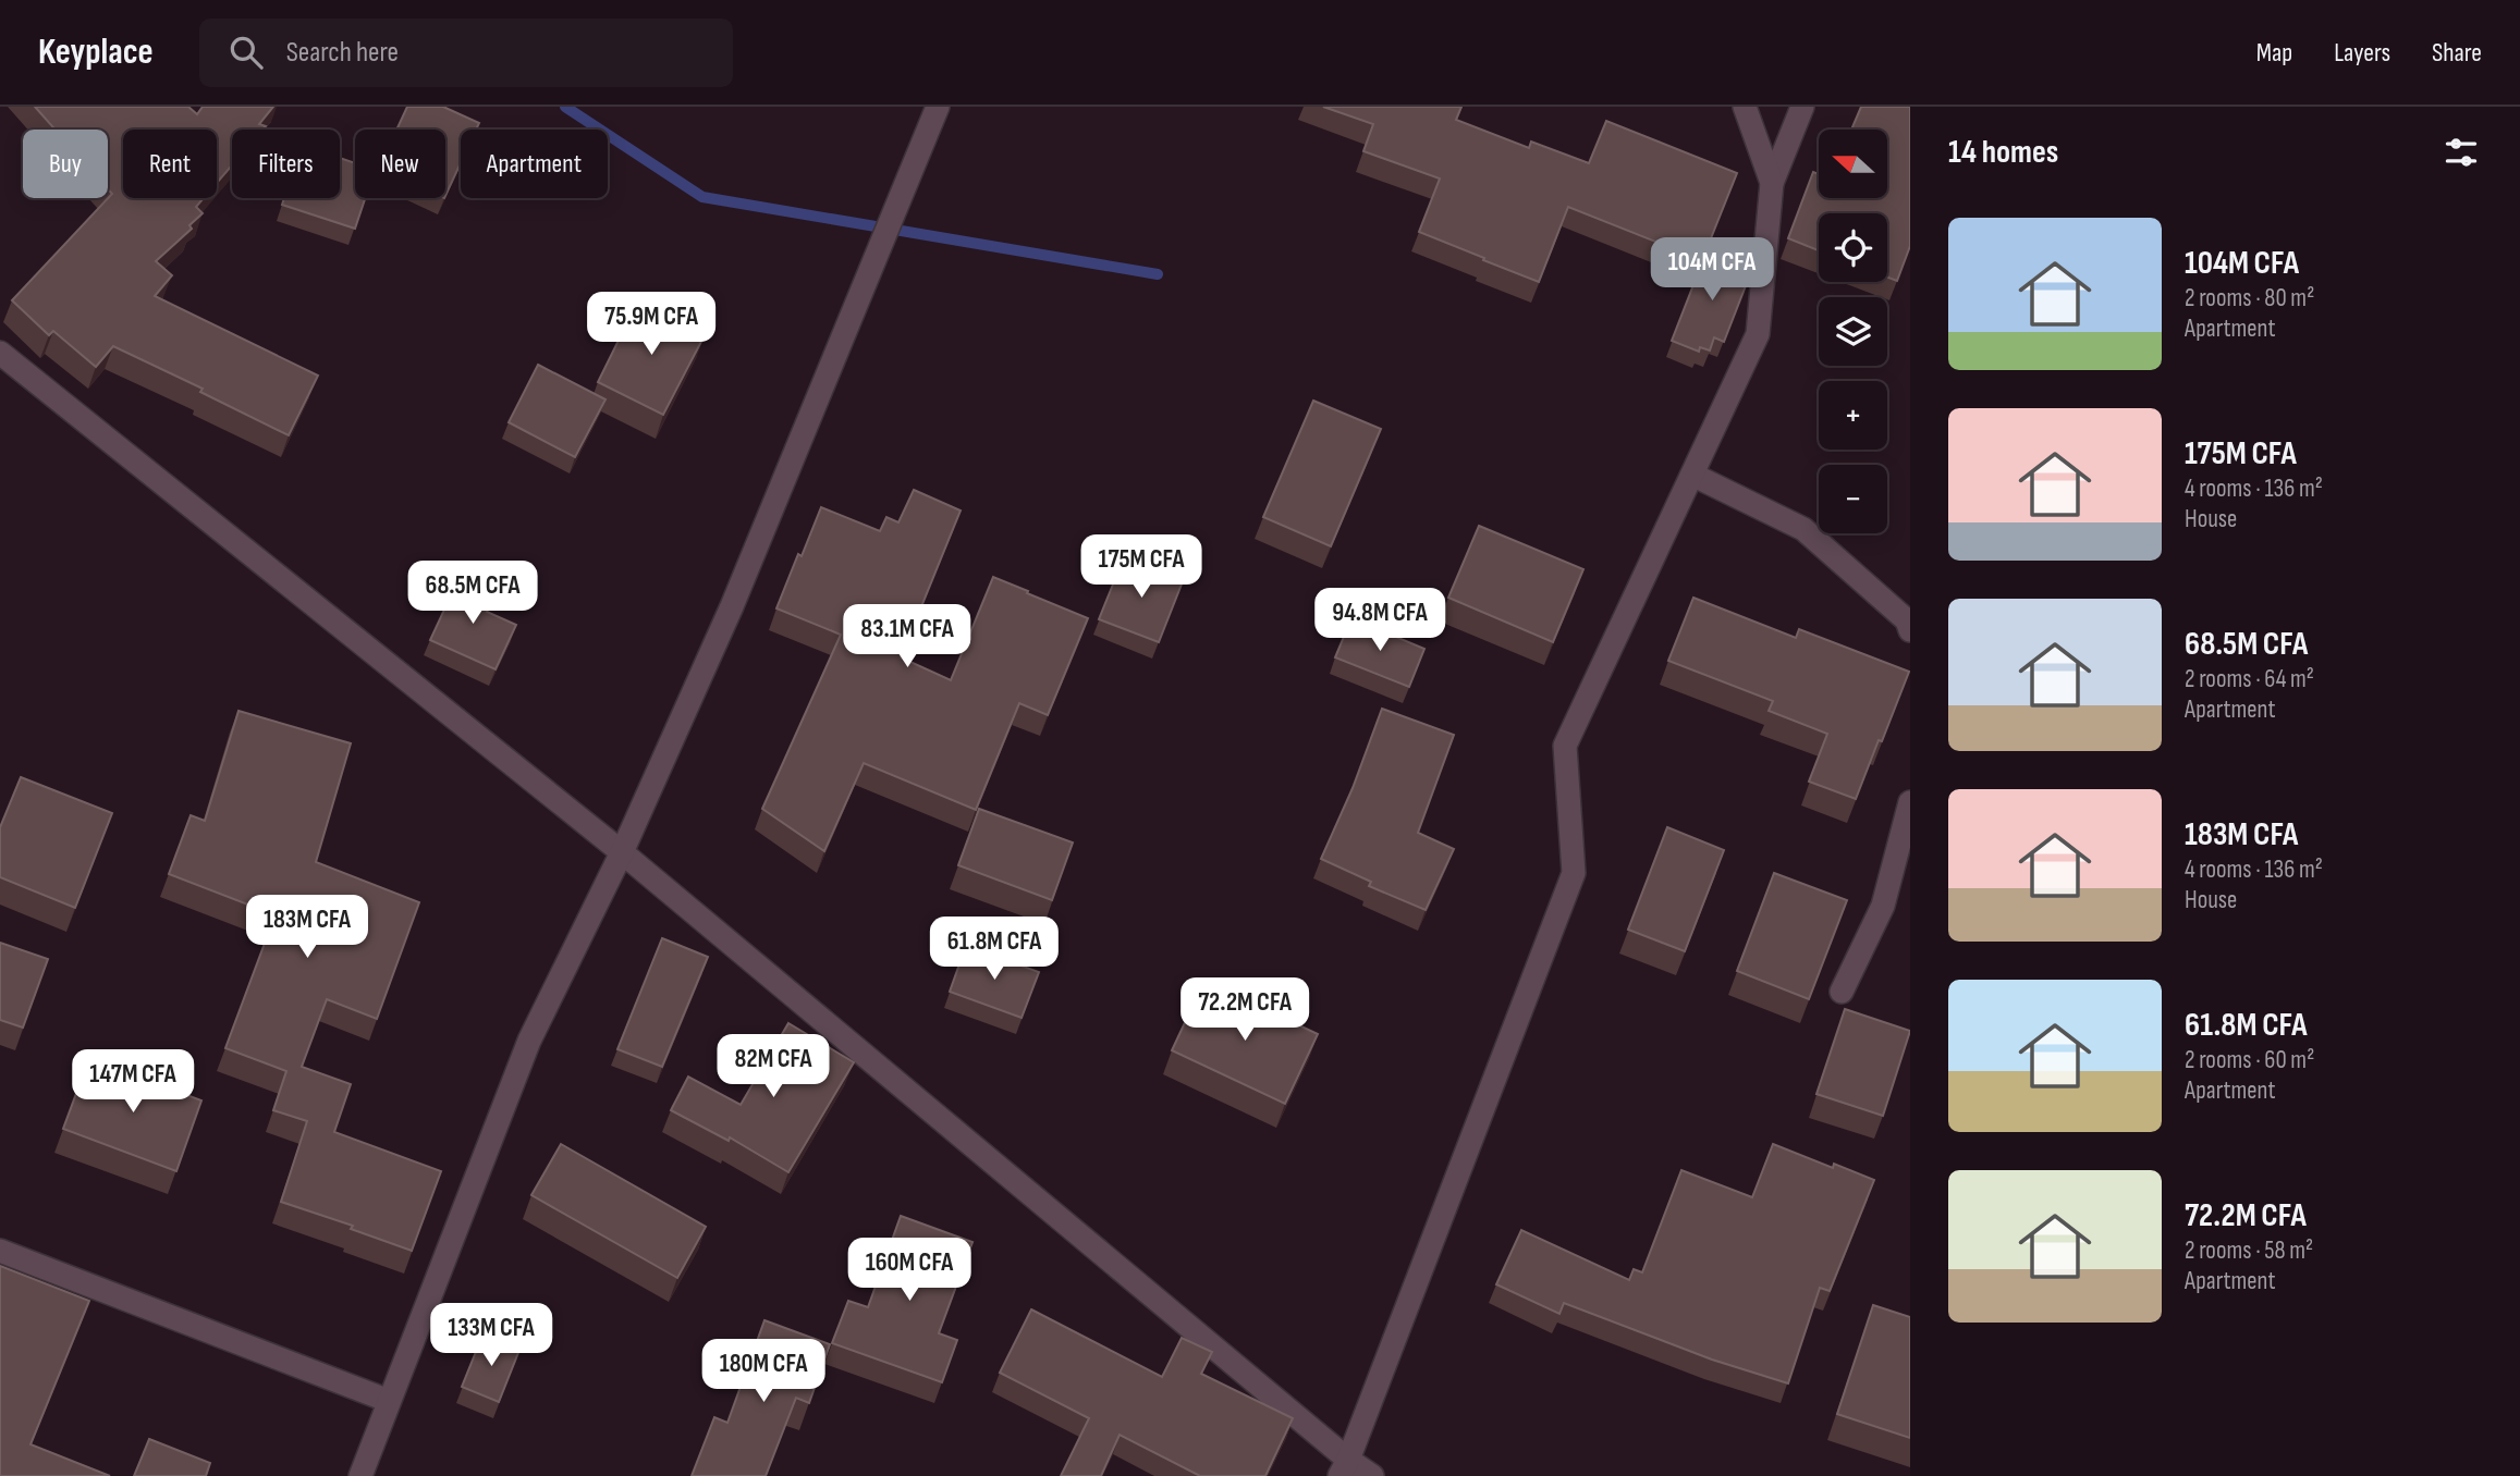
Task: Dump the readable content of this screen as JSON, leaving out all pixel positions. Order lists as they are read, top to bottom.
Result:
{
  "north": "left",
  "page": {
    "header": "Keyplace",
    "search": "Search here",
    "nav": ["Map", "Layers", "Share"],
    "heading": "14 homes",
    "map_buttons": ["+", "−"],
    "chip": [
      "Buy",
      "Rent",
      "Filters",
      "New",
      "Apartment"
    ],
    "list": [
      {
        "name": "104M CFA",
        "note": "2 rooms · 80 m² · Apartment"
      },
      {
        "name": "175M CFA",
        "note": "4 rooms · 136 m² · House"
      },
      {
        "name": "68.5M CFA",
        "note": "2 rooms · 64 m² · Apartment"
      },
      {
        "name": "183M CFA",
        "note": "4 rooms · 136 m² · House"
      },
      {
        "name": "61.8M CFA",
        "note": "2 rooms · 60 m² · Apartment"
      },
      {
        "name": "72.2M CFA",
        "note": "2 rooms · 58 m² · Apartment"
      }
    ],
    "price": [
      "104M CFA",
      "75.9M CFA",
      "175M CFA",
      "68.5M CFA",
      "94.8M CFA",
      "83.1M CFA",
      "183M CFA",
      "61.8M CFA",
      "72.2M CFA",
      "82M CFA",
      "147M CFA",
      "160M CFA",
      "133M CFA",
      "180M CFA"
    ]
  }
}
